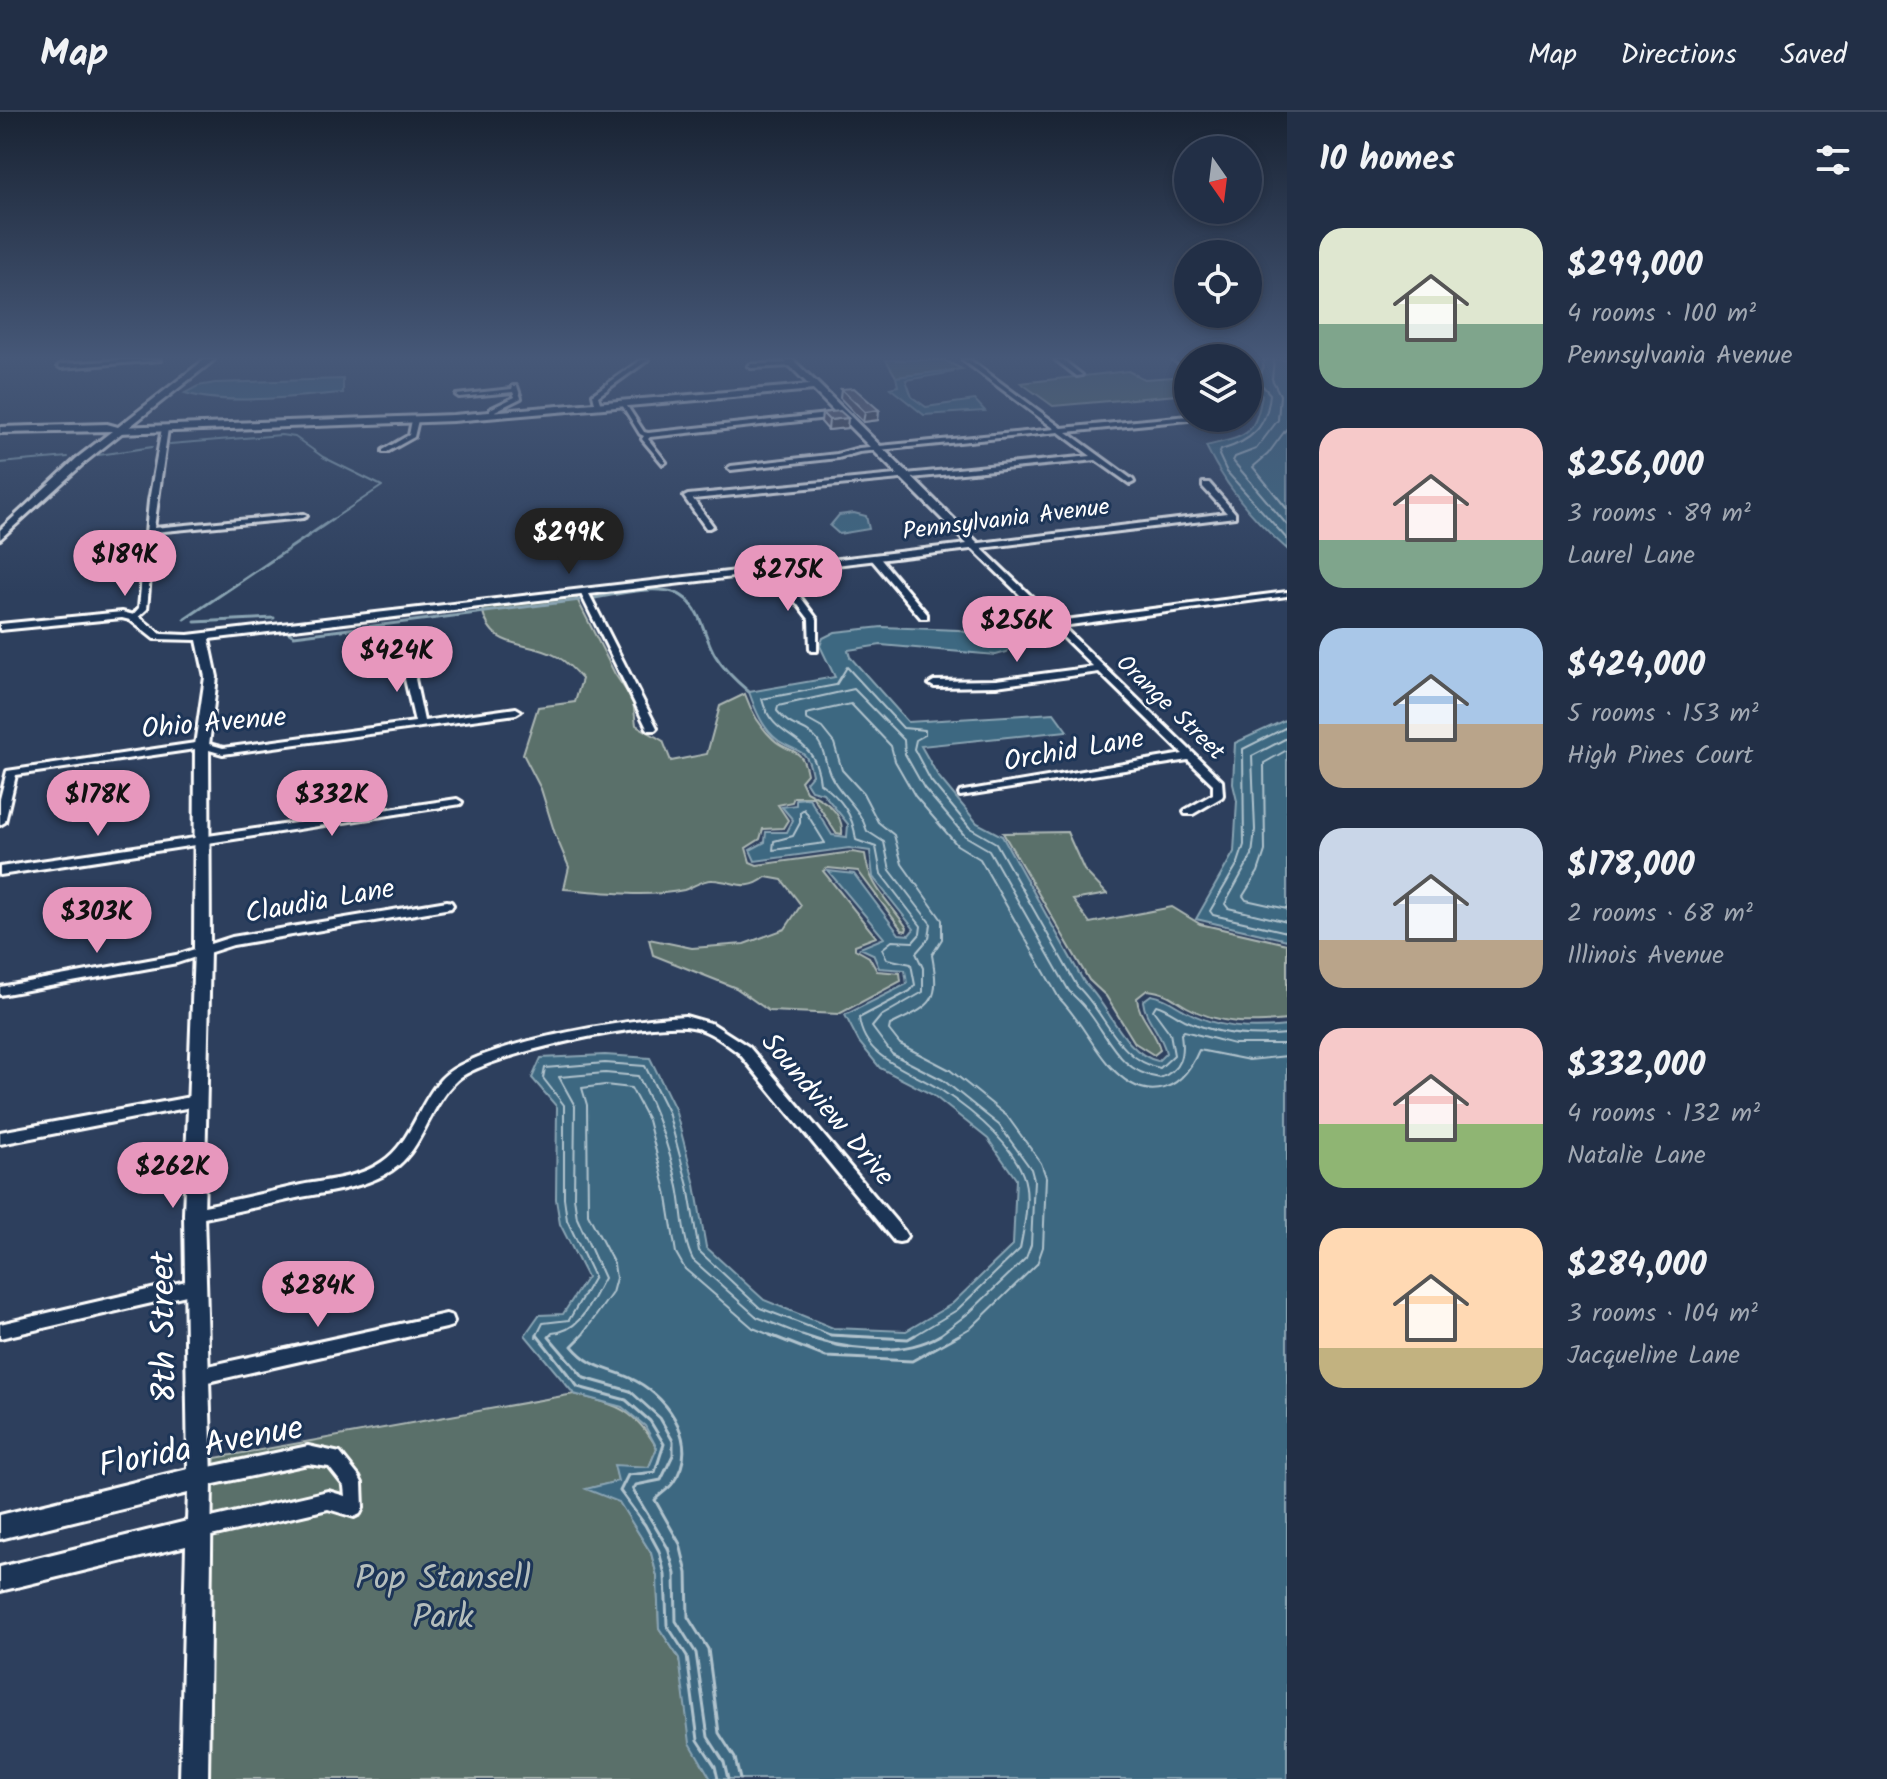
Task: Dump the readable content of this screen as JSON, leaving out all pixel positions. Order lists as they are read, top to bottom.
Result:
{
  "streets": {
    "street": [
      "Pennsylvania Avenue",
      "Orange Street",
      "Ohio Avenue",
      "Orchid Lane",
      "Claudia Lane",
      "Soundview Drive",
      "8th Street",
      "Florida Avenue"
    ]
  },
  "crossings": [
    ["Pennsylvania Avenue", "Orange Street"],
    ["Pennsylvania Avenue", "8th Street"],
    ["Orange Street", "Orchid Lane"],
    ["Ohio Avenue", "8th Street"],
    ["Claudia Lane", "8th Street"],
    ["Soundview Drive", "8th Street"],
    ["8th Street", "Florida Avenue"]
  ],
  "parks": ["Pop Stansell Park"],
  "north": "bottom",
  "page": {
    "header": "Map",
    "nav": ["Map", "Directions", "Saved"],
    "heading": "10 homes",
    "list": [
      {
        "name": "$299,000",
        "note": "4 rooms · 100 m² · Pennsylvania Avenue"
      },
      {
        "name": "$256,000",
        "note": "3 rooms · 89 m² · Laurel Lane"
      },
      {
        "name": "$424,000",
        "note": "5 rooms · 153 m² · High Pines Court"
      },
      {
        "name": "$178,000",
        "note": "2 rooms · 68 m² · Illinois Avenue"
      },
      {
        "name": "$332,000",
        "note": "4 rooms · 132 m² · Natalie Lane"
      },
      {
        "name": "$284,000",
        "note": "3 rooms · 104 m² · Jacqueline Lane"
      }
    ],
    "price": [
      "$299K",
      "$189K",
      "$275K",
      "$256K",
      "$424K",
      "$178K",
      "$332K",
      "$303K",
      "$262K",
      "$284K"
    ]
  }
}
